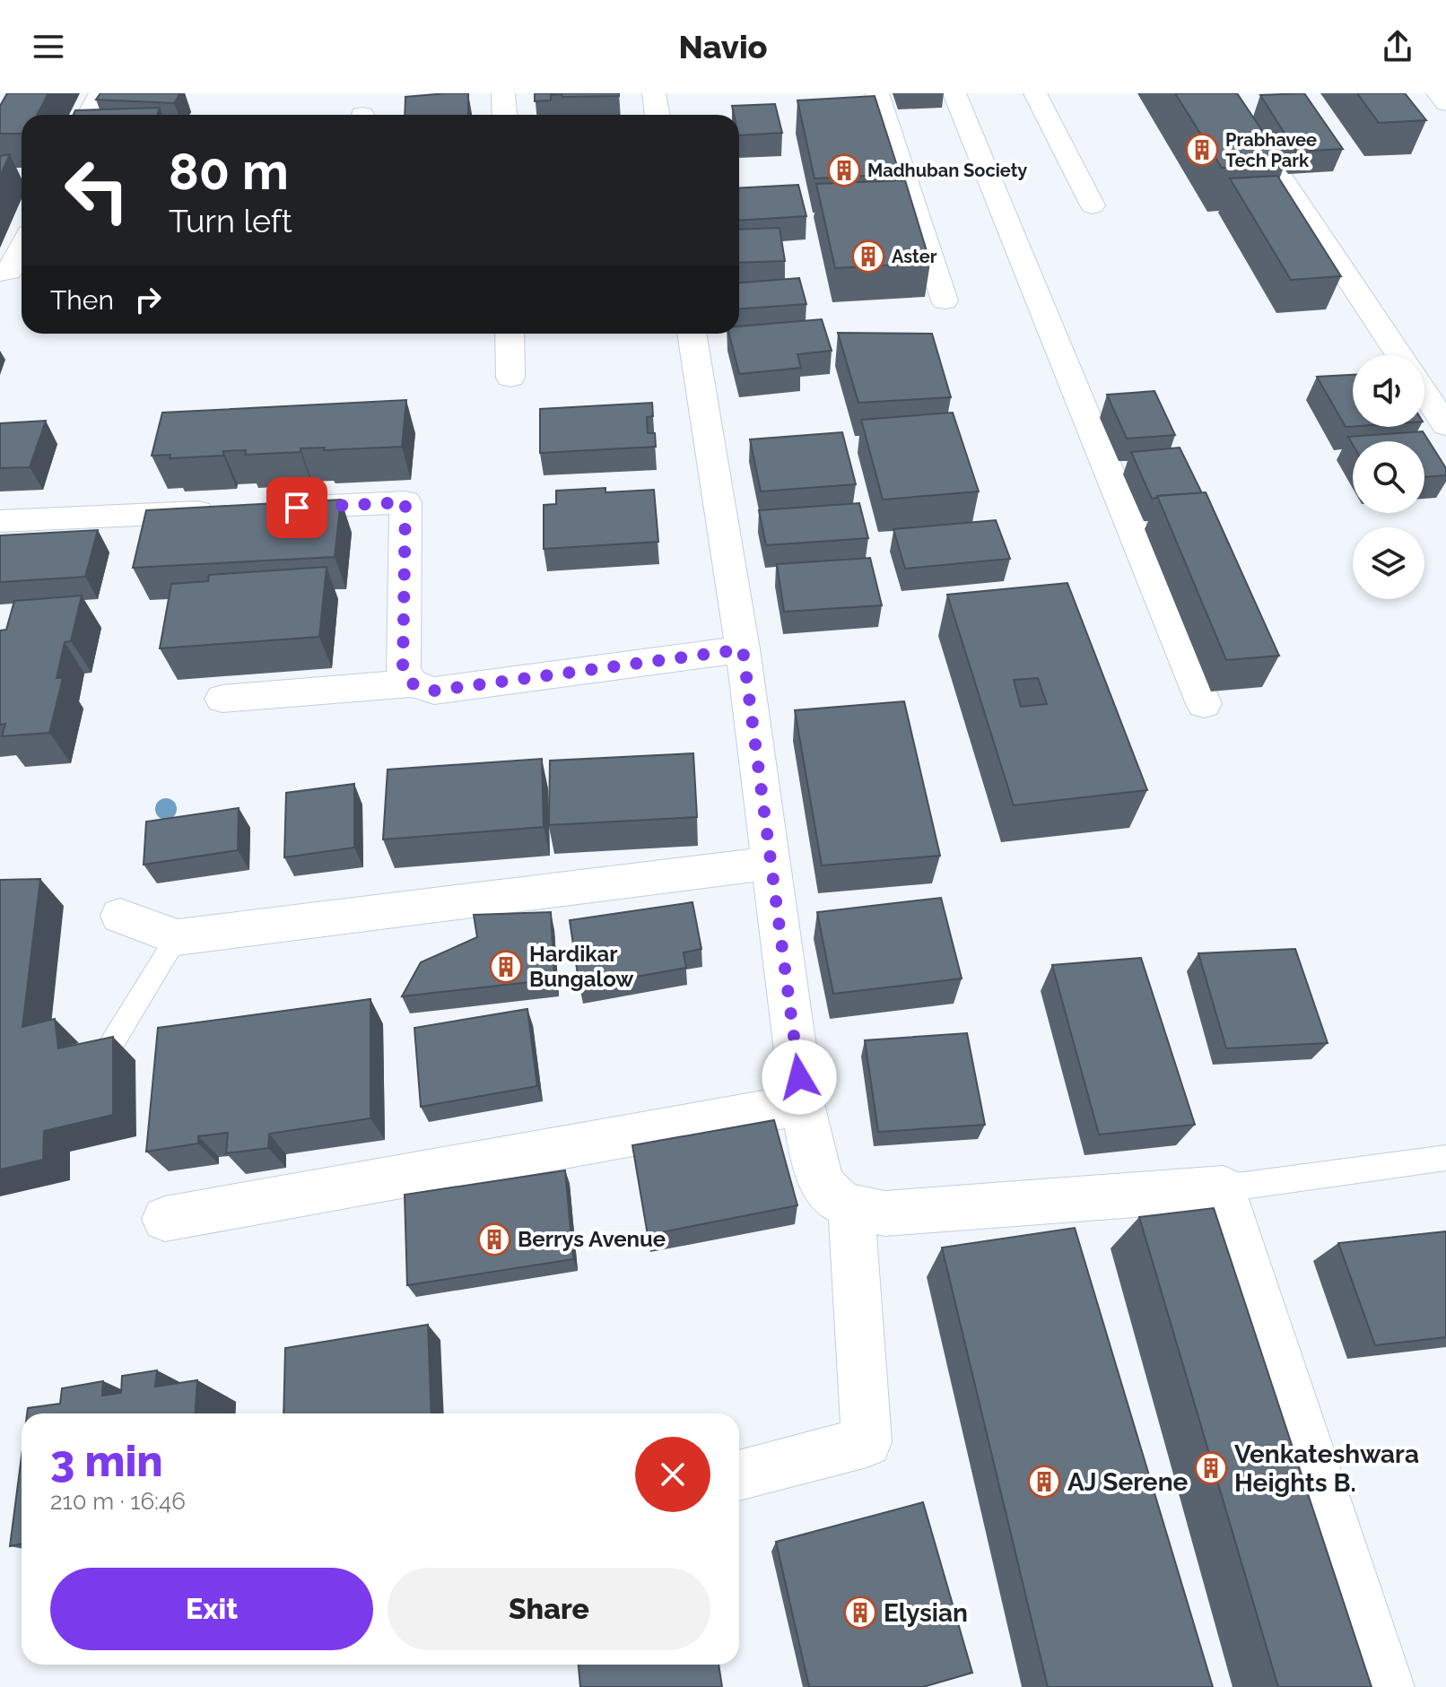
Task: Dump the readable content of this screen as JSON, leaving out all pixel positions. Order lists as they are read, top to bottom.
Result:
{
  "places": {
    "building": [
      "Prabhavee Tech Park",
      "Madhuban Society",
      "Aster",
      "Hardikar Bungalow",
      "Berrys Avenue",
      "Venkateshwara Heights B.",
      "AJ Serene",
      "Elysian"
    ]
  },
  "page": {
    "header": "Navio",
    "turn": ["80 m", "Turn left"],
    "then": "Then",
    "heading": ["3 min", "210 m · 16:46"],
    "buttons": ["Exit", "Share"]
  }
}
